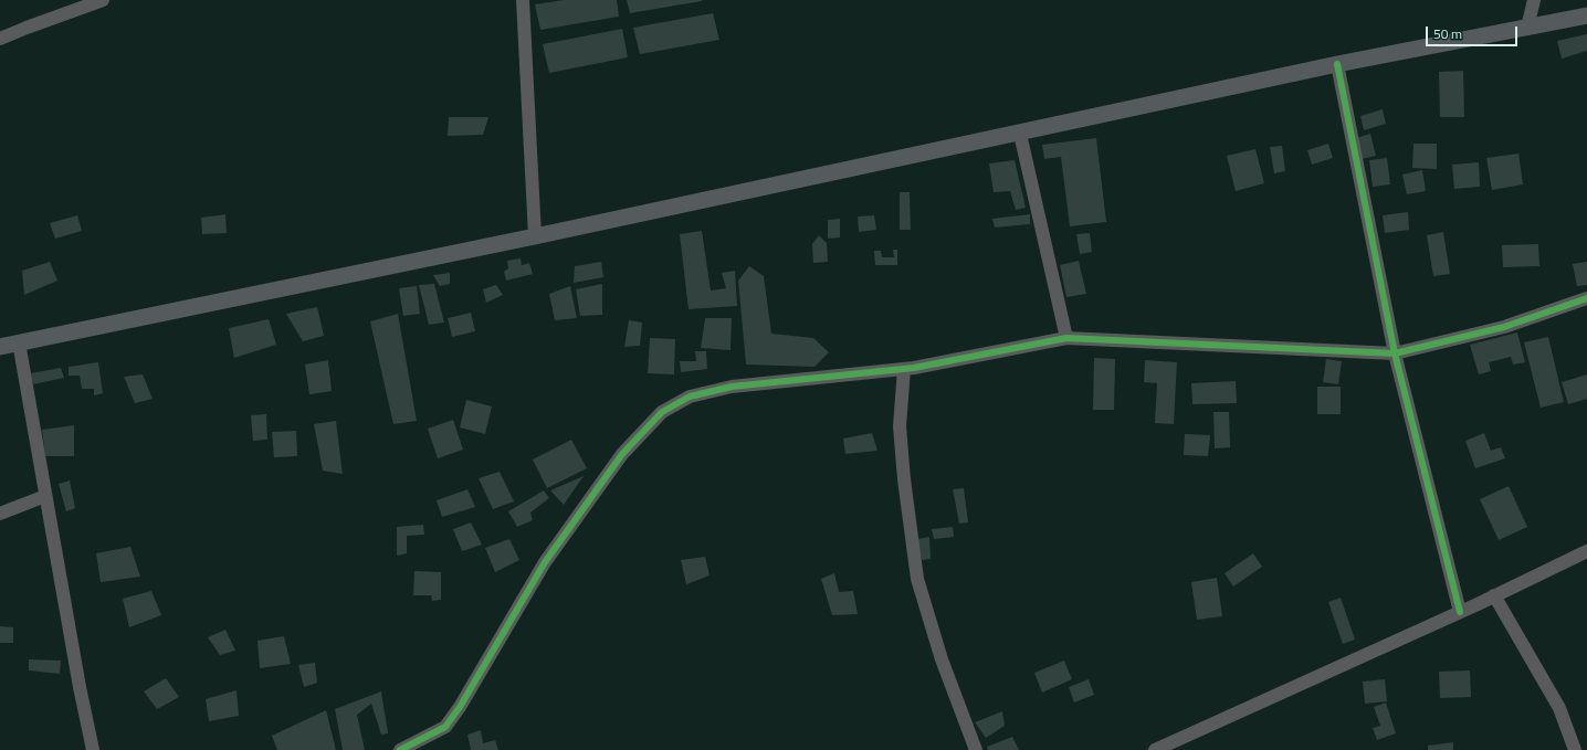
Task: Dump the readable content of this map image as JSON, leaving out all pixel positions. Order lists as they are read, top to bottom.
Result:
{
  "scale_bar": "50 m"
}
